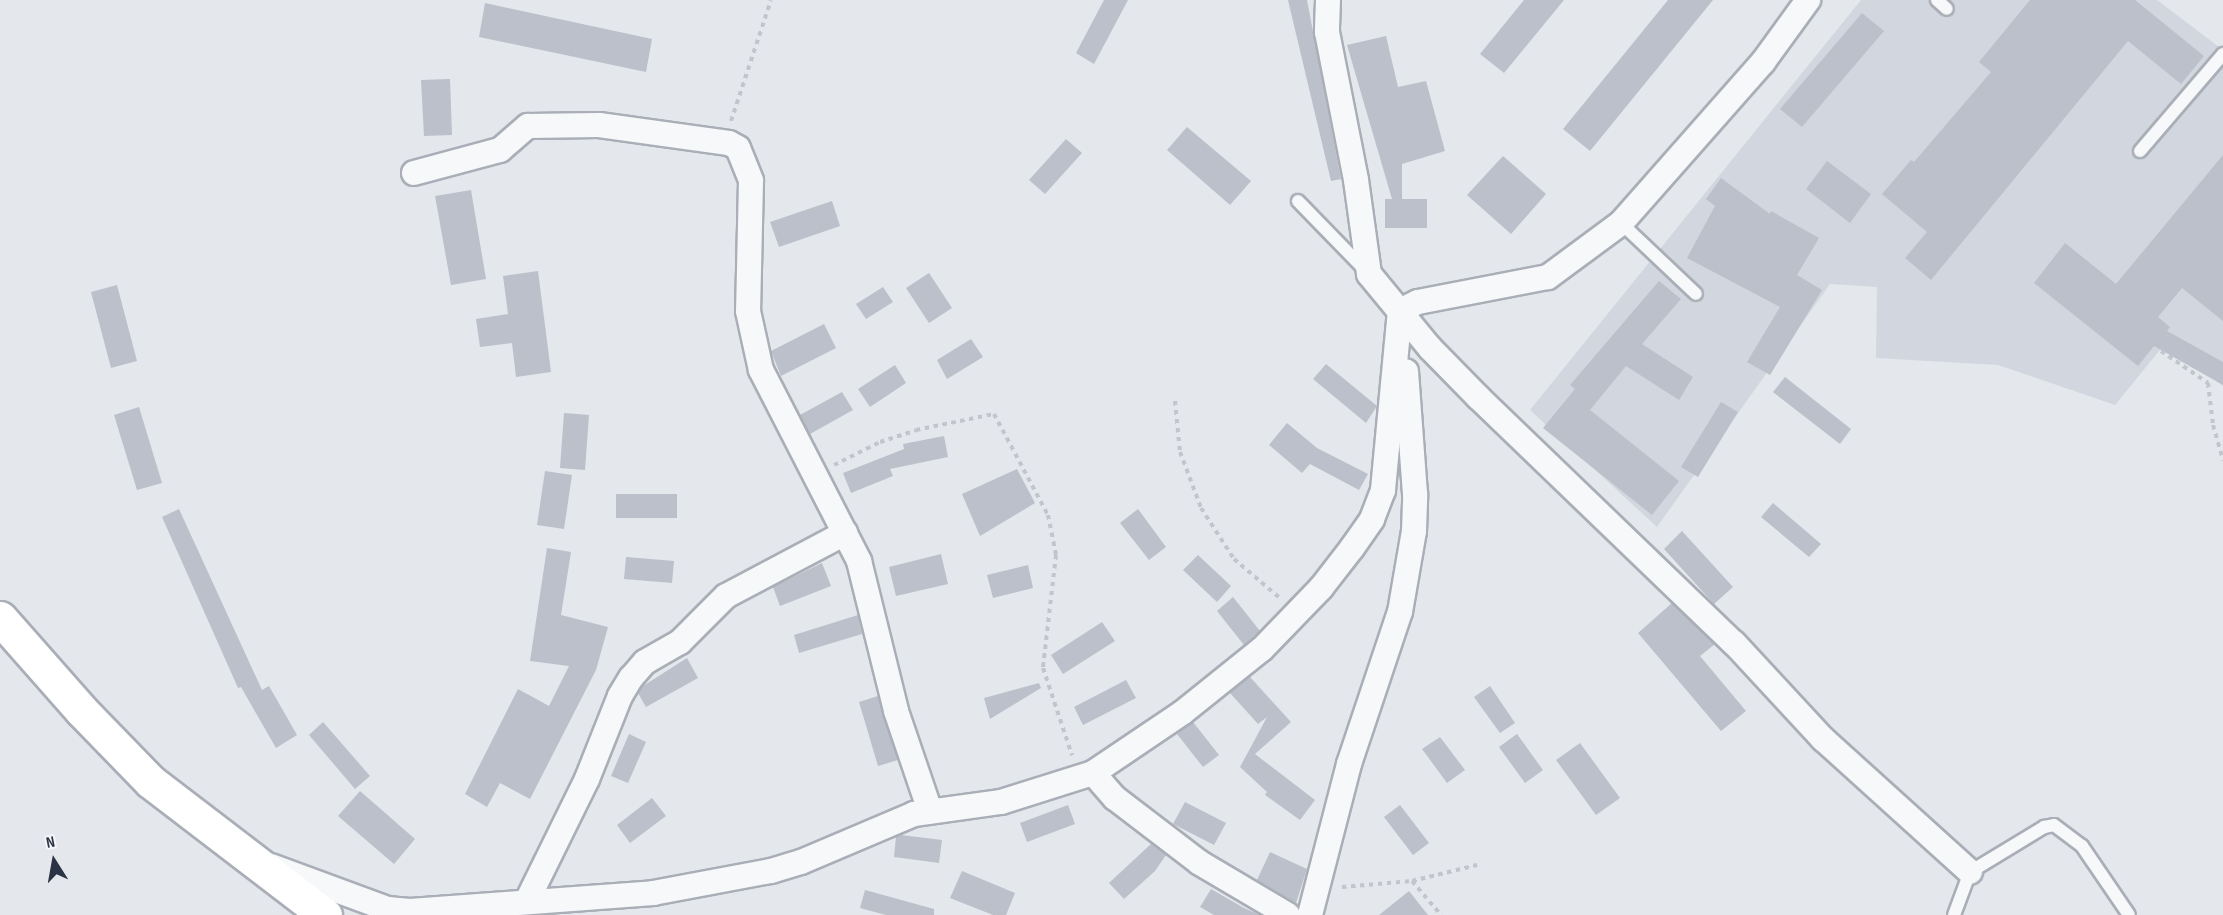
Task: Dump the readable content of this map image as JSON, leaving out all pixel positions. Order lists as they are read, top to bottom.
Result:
{
  "north": "top"
}
